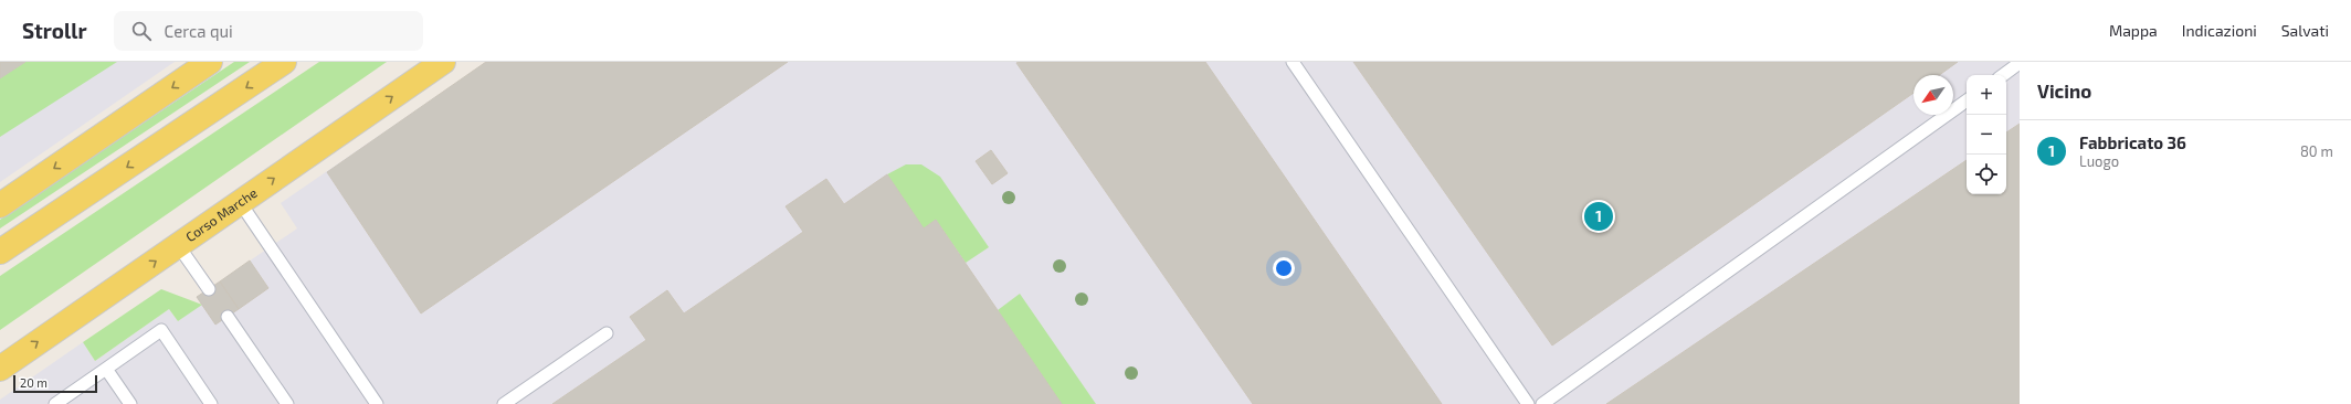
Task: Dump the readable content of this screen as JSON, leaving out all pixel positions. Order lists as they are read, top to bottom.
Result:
{
  "streets": {
    "main road": ["Corso Marche"]
  },
  "scale_bar": "20 m",
  "north": "bottom left",
  "page": {
    "header": "Strollr",
    "search": "Cerca qui",
    "nav": ["Mappa", "Indicazioni", "Salvati"],
    "heading": "Vicino",
    "map_buttons": ["+", "−"],
    "list": [
      {
        "mark": "1",
        "name": "Fabbricato 36",
        "note": "Luogo",
        "value": "80 m"
      }
    ],
    "pins": "1",
    "scale": "20 m"
  }
}
